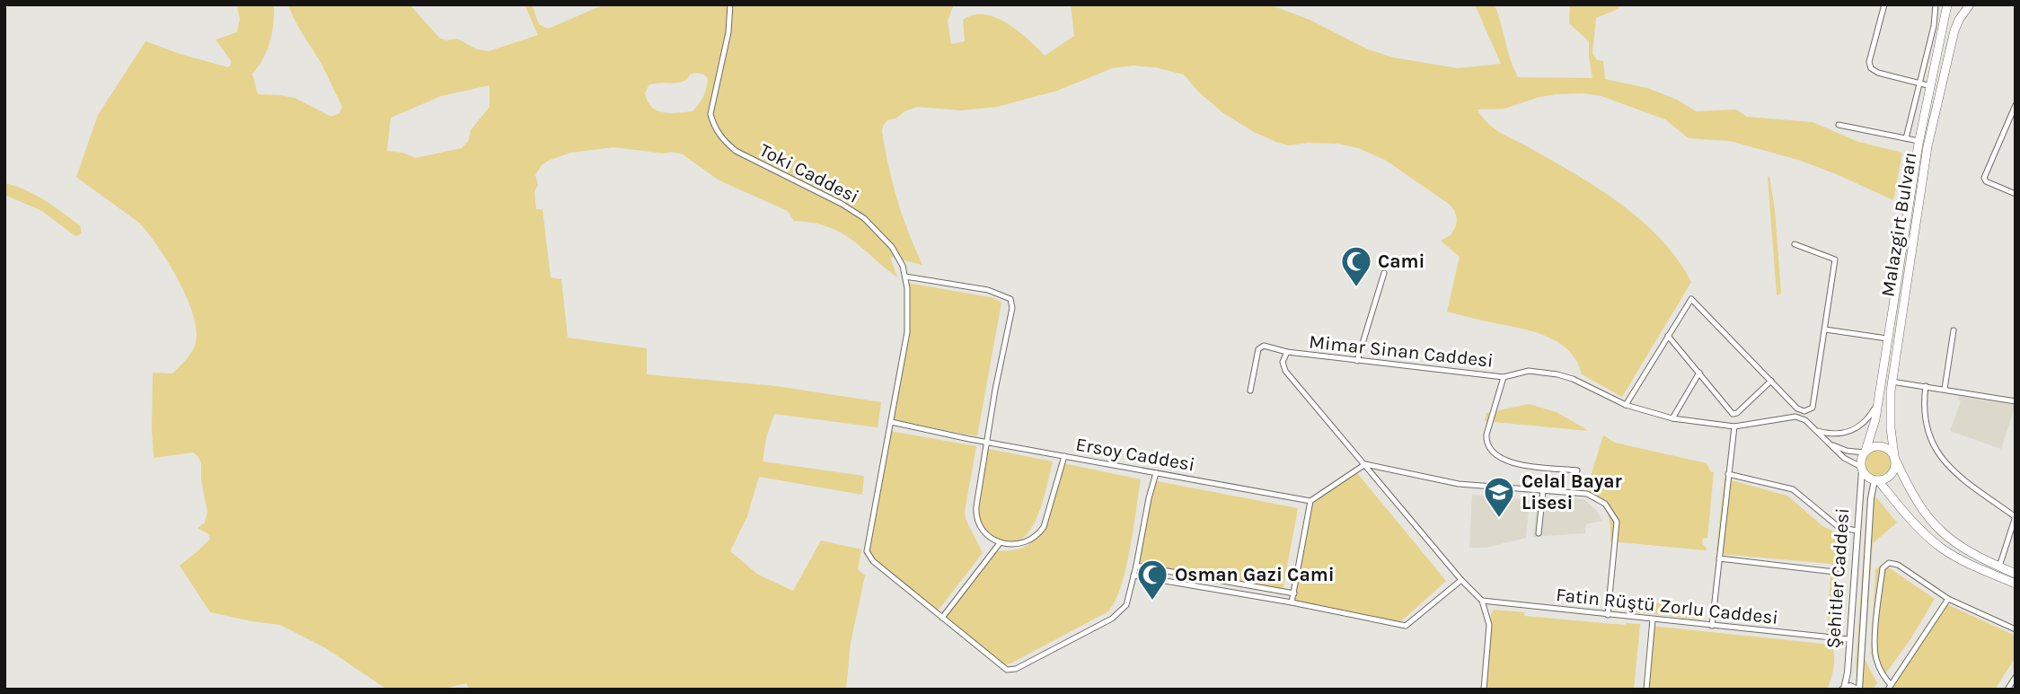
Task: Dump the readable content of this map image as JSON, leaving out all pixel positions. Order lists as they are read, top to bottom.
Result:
{
  "streets": {
    "highway": ["Malazgirt Bulvarı"],
    "street": [
      "Toki Caddesi",
      "Mimar Sinan Caddesi",
      "Ersoy Caddesi",
      "Şehitler Caddesi",
      "Fatin Rüştü Zorlu Caddesi"
    ]
  },
  "crossings": [
    ["Toki Caddesi", "Ersoy Caddesi"],
    ["Malazgirt Bulvarı", "Şehitler Caddesi"],
    ["Şehitler Caddesi", "Fatin Rüştü Zorlu Caddesi"]
  ],
  "places": {
    "mosque": ["Cami", "Osman Gazi Cami"],
    "school or university": ["Celal Bayar Lisesi"]
  }
}
